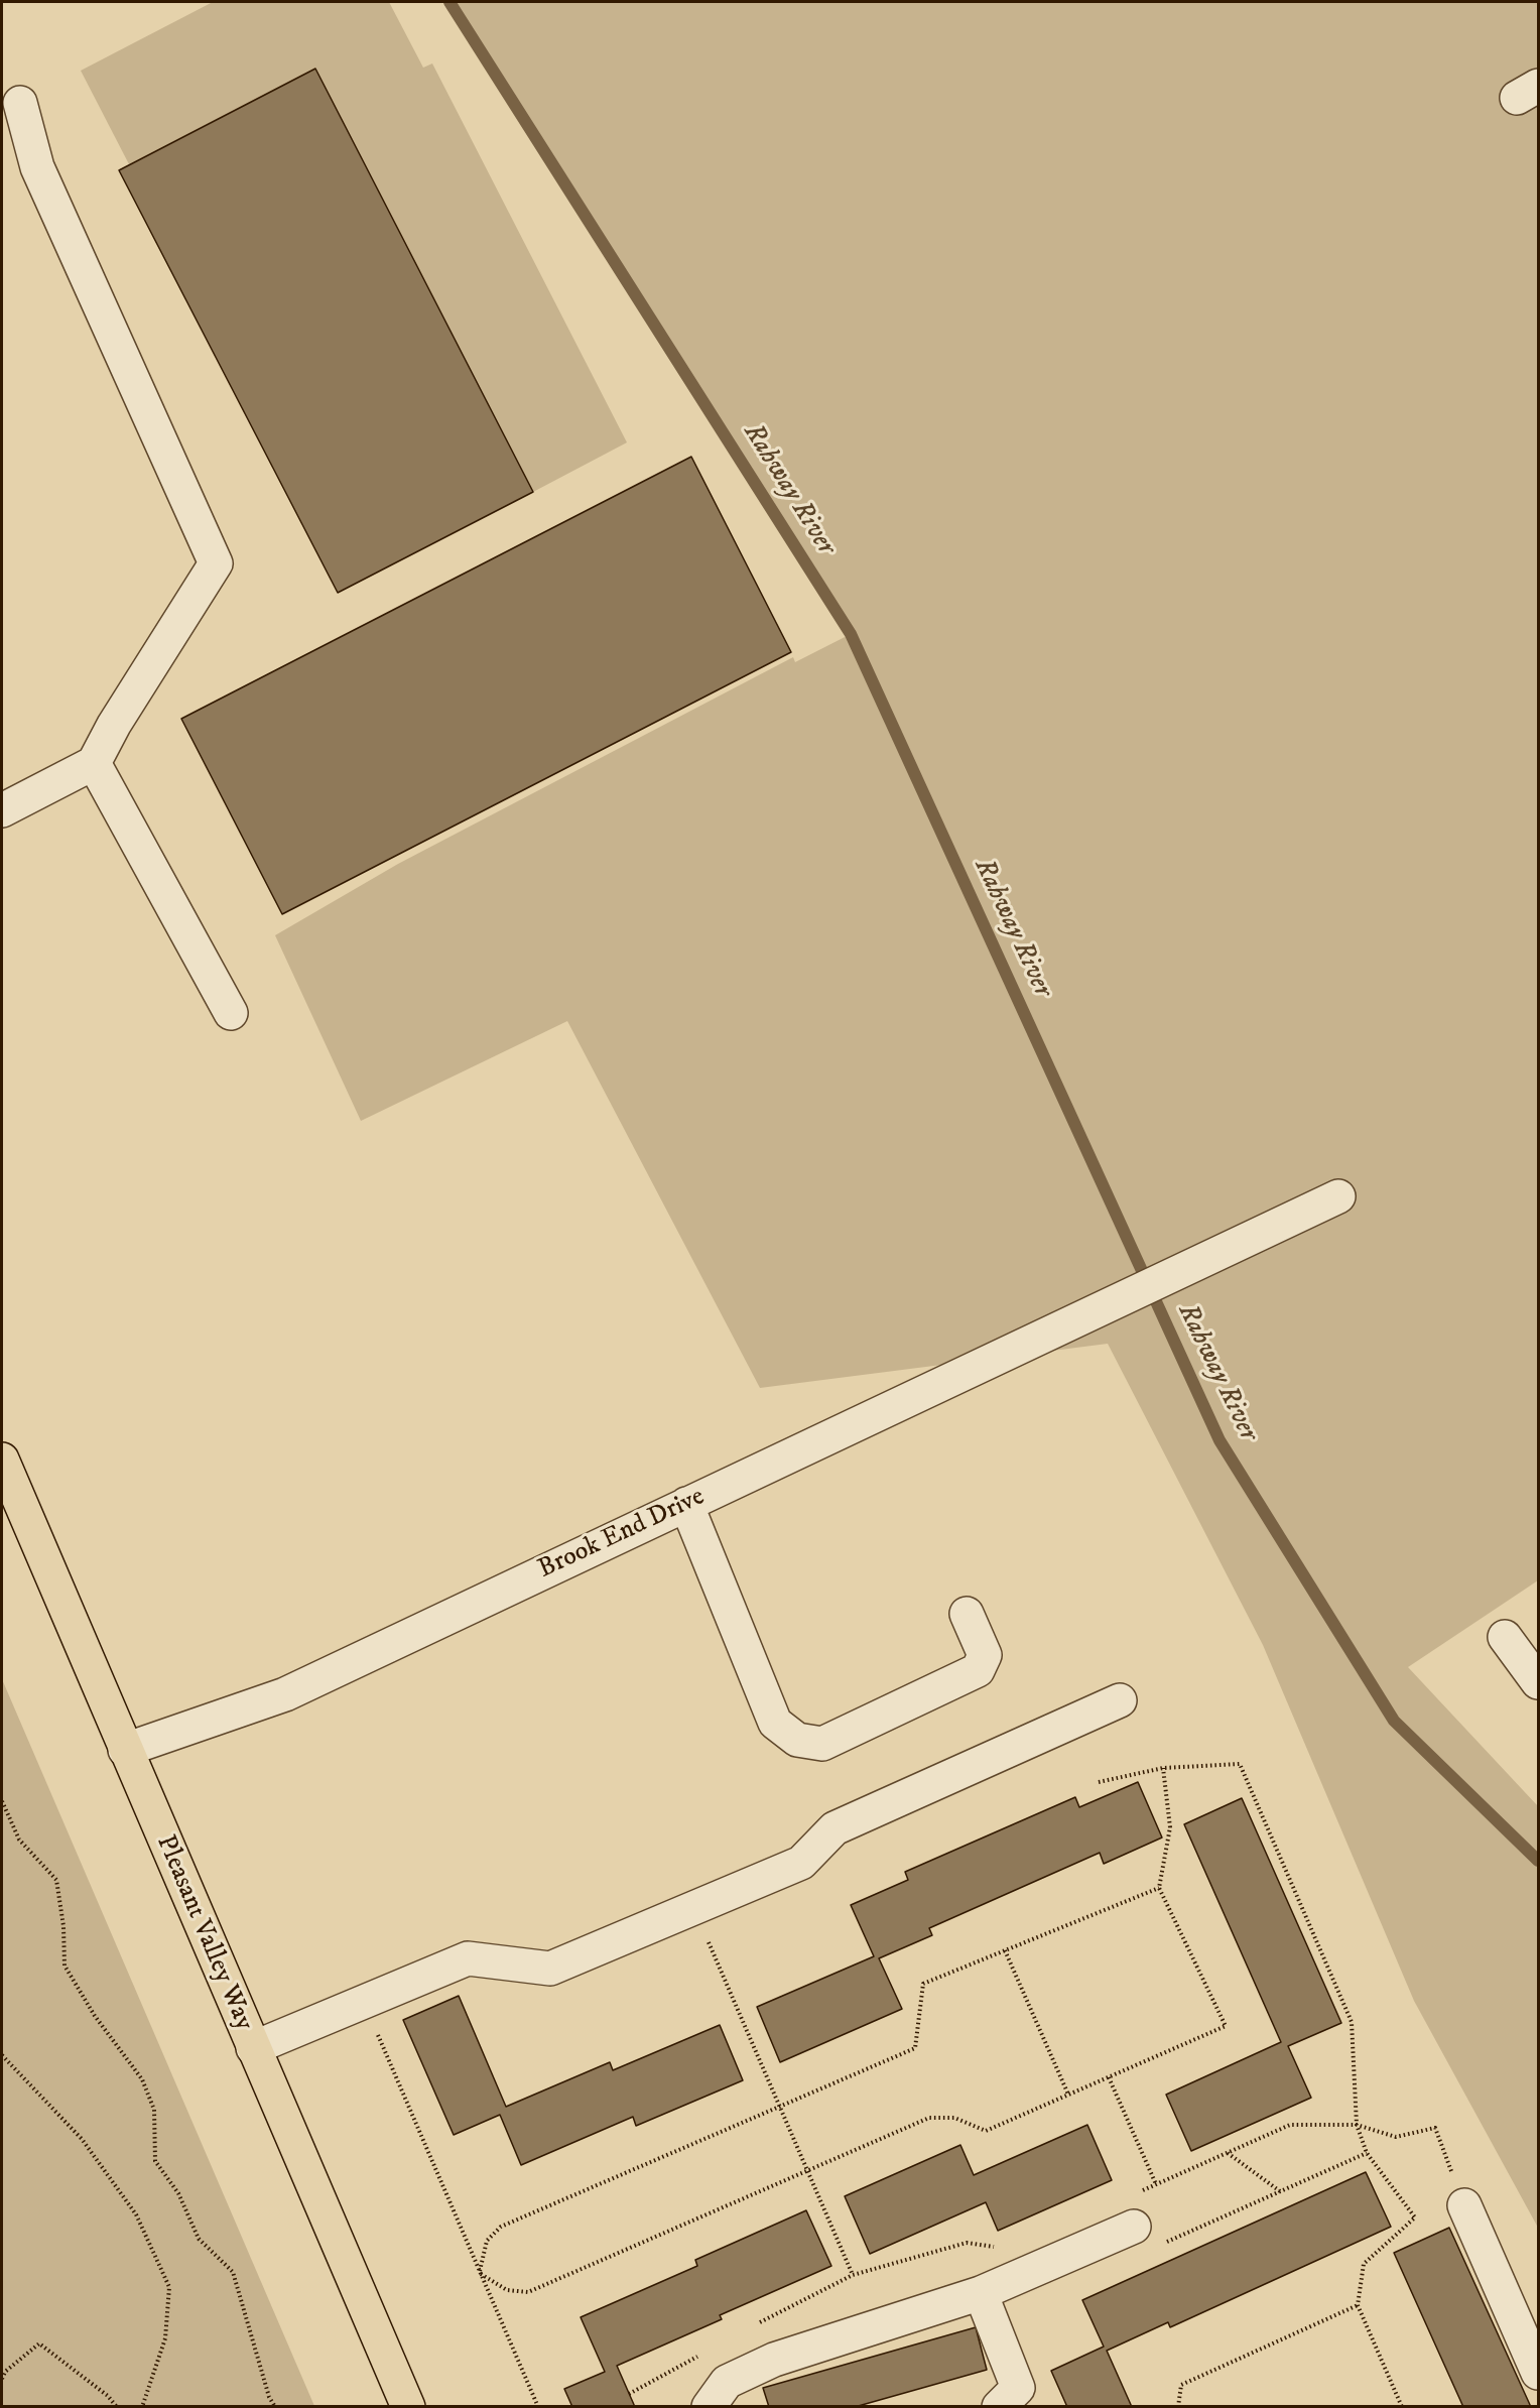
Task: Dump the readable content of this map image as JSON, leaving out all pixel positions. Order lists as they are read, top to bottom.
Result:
{
  "streets": {
    "main road": ["Pleasant Valley Way"],
    "street": ["Brook End Drive"]
  },
  "crossings": [
    ["Brook End Drive", "Pleasant Valley Way"]
  ],
  "water": ["Rahway River"]
}
